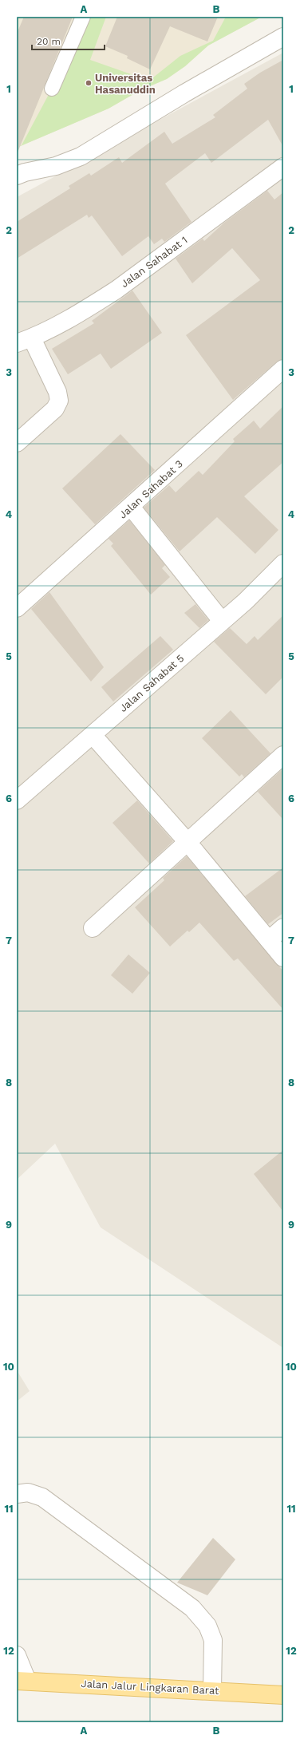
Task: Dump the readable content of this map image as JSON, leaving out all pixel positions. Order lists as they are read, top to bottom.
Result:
{
  "streets": {
    "main road": ["Jalan Jalur Lingkaran Barat"],
    "street": ["Jalan Sahabat 1", "Jalan Sahabat 3", "Jalan Sahabat 5"]
  },
  "places": ["Universitas Hasanuddin"],
  "scale_bar": "20 m",
  "grid": {
    "columns": ["A", "B"],
    "rows": [
      "1",
      "2",
      "3",
      "4",
      "5",
      "6",
      "7",
      "8",
      "9",
      "10",
      "11",
      "12"
    ]
  }
}
